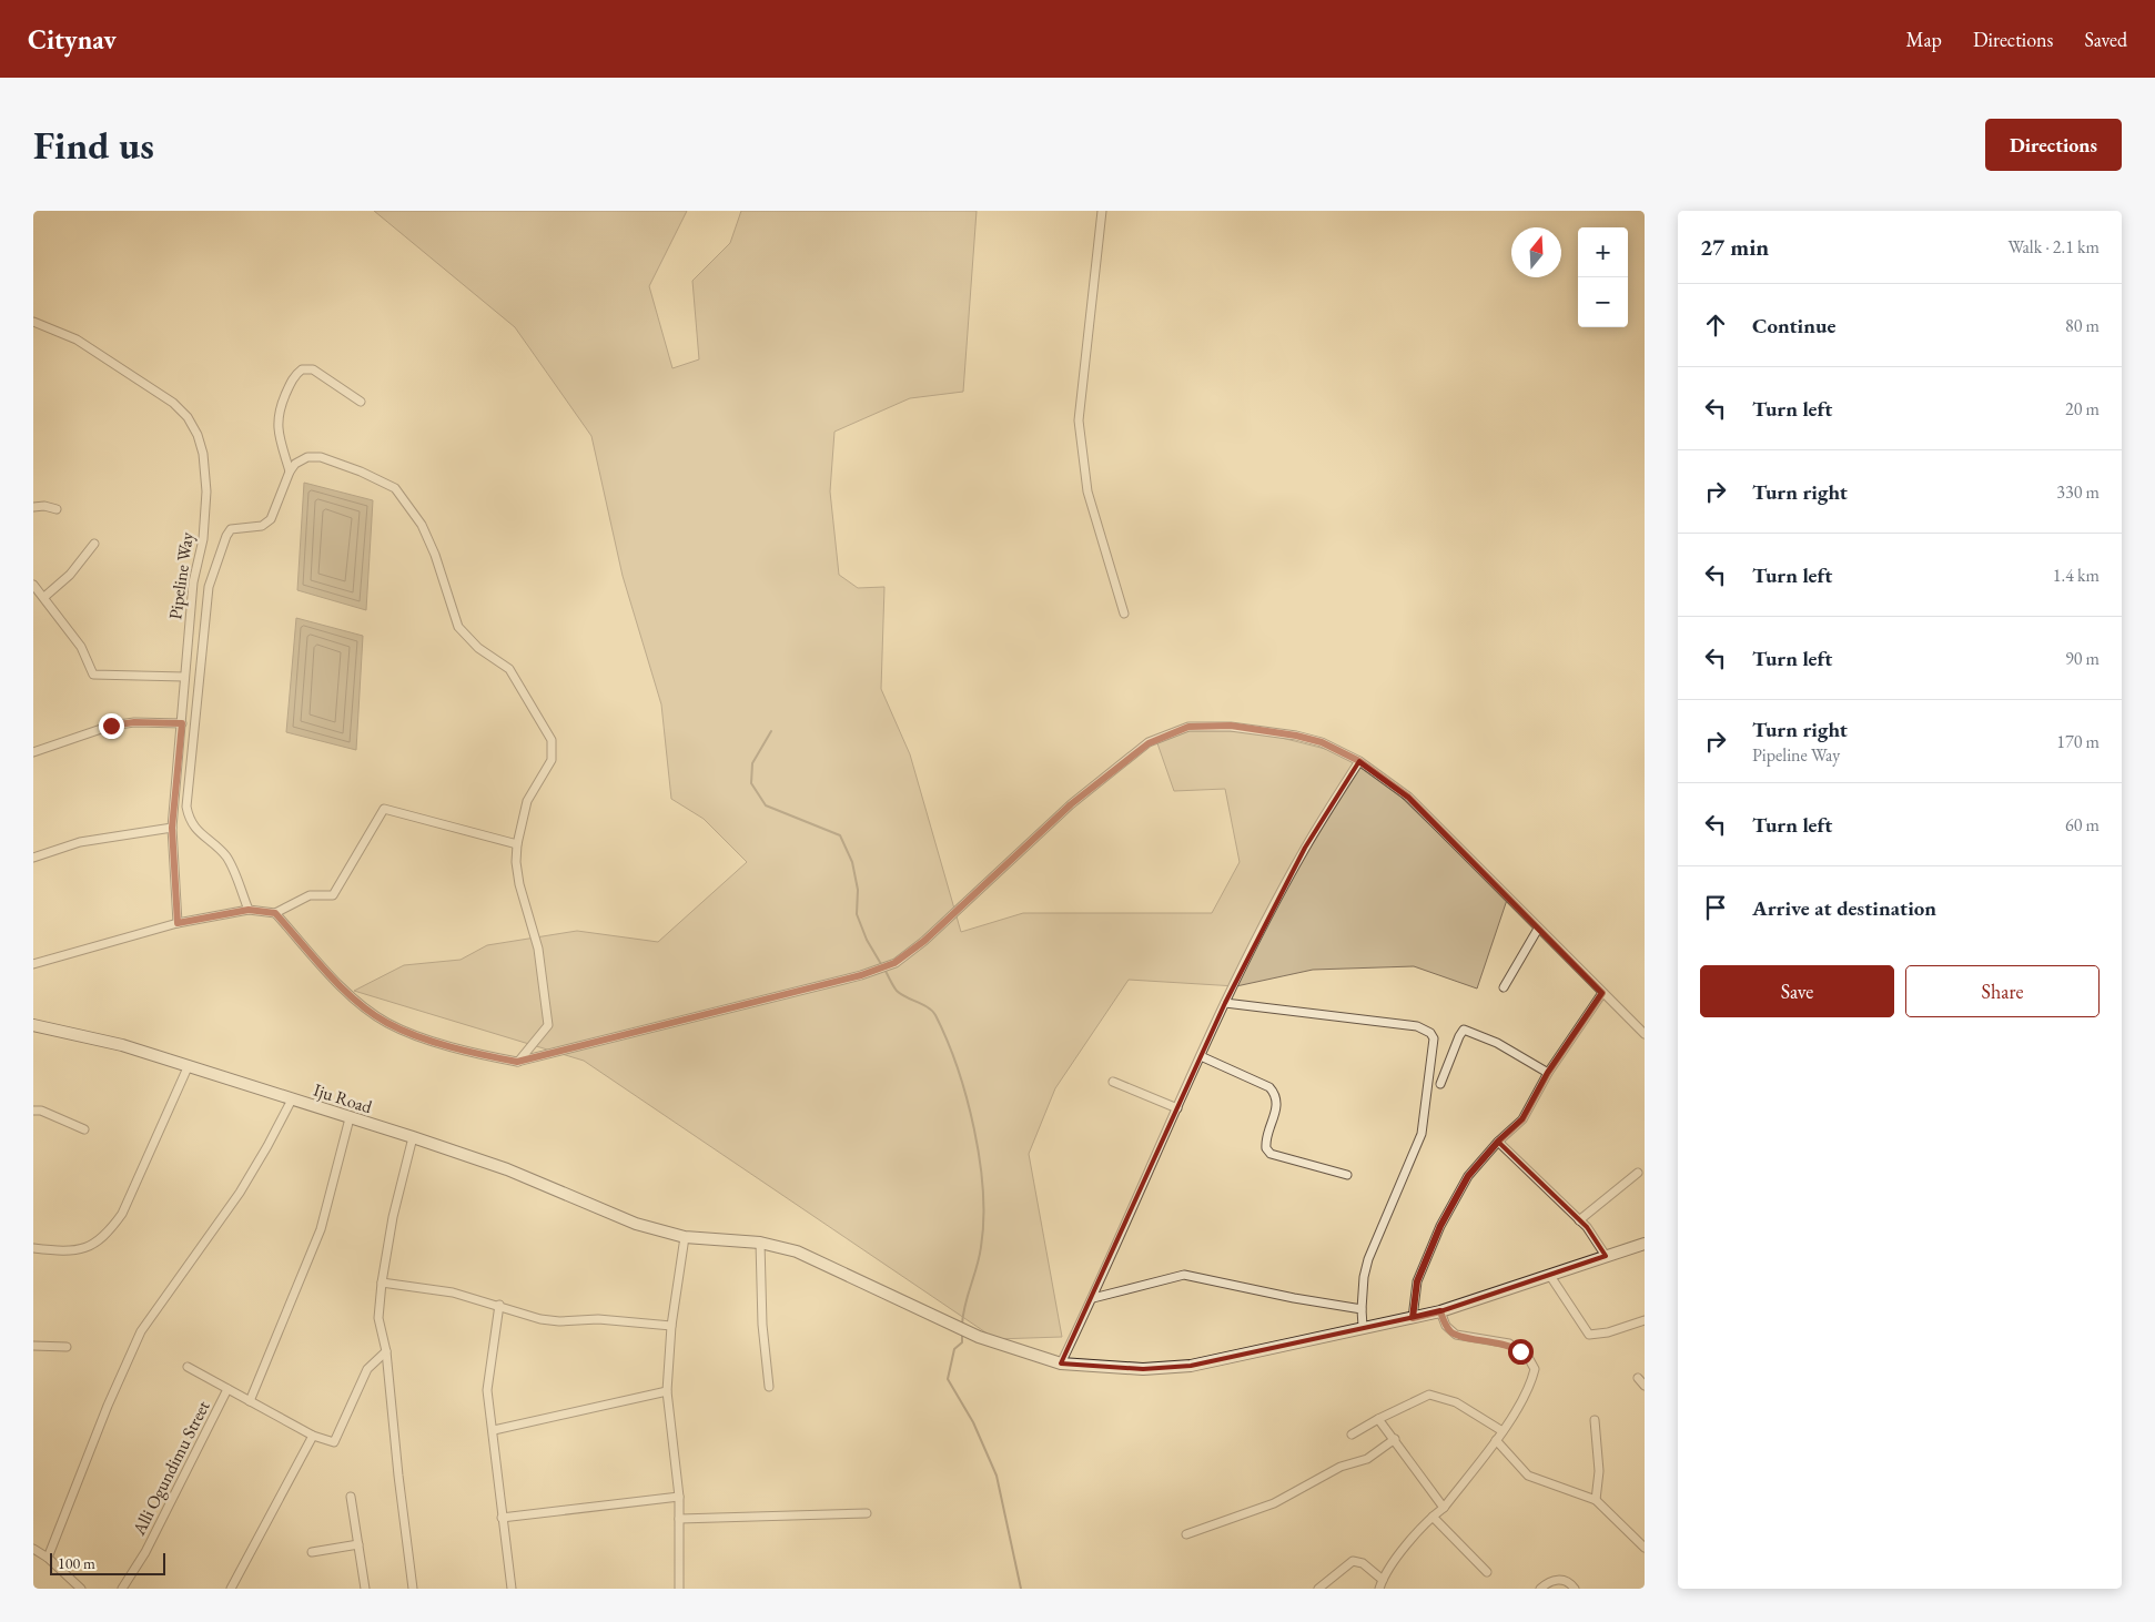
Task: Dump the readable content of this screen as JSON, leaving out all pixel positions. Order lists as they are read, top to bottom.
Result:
{
  "streets": {
    "main road": ["Iju Road"],
    "street": ["Pipeline Way", "Alli Ogundimu Street"]
  },
  "scale_bar": "100 m",
  "north": "top",
  "page": {
    "header": "Citynav",
    "nav": ["Map", "Directions", "Saved"],
    "buttons": [
      "Directions",
      ["Save", "Share"]
    ],
    "title": "Find us",
    "heading": ["27 min", "Walk · 2.1 km"],
    "map_buttons": ["+", "−"],
    "list": [
      ["Continue", "80 m"],
      ["Turn left", "20 m"],
      ["Turn right", "330 m"],
      ["Turn left", "1.4 km"],
      ["Turn left", "90 m"],
      ["Turn right", "Pipeline Way", "170 m"],
      ["Turn left", "60 m"],
      "Arrive at destination"
    ],
    "scale": "100 m"
  }
}
